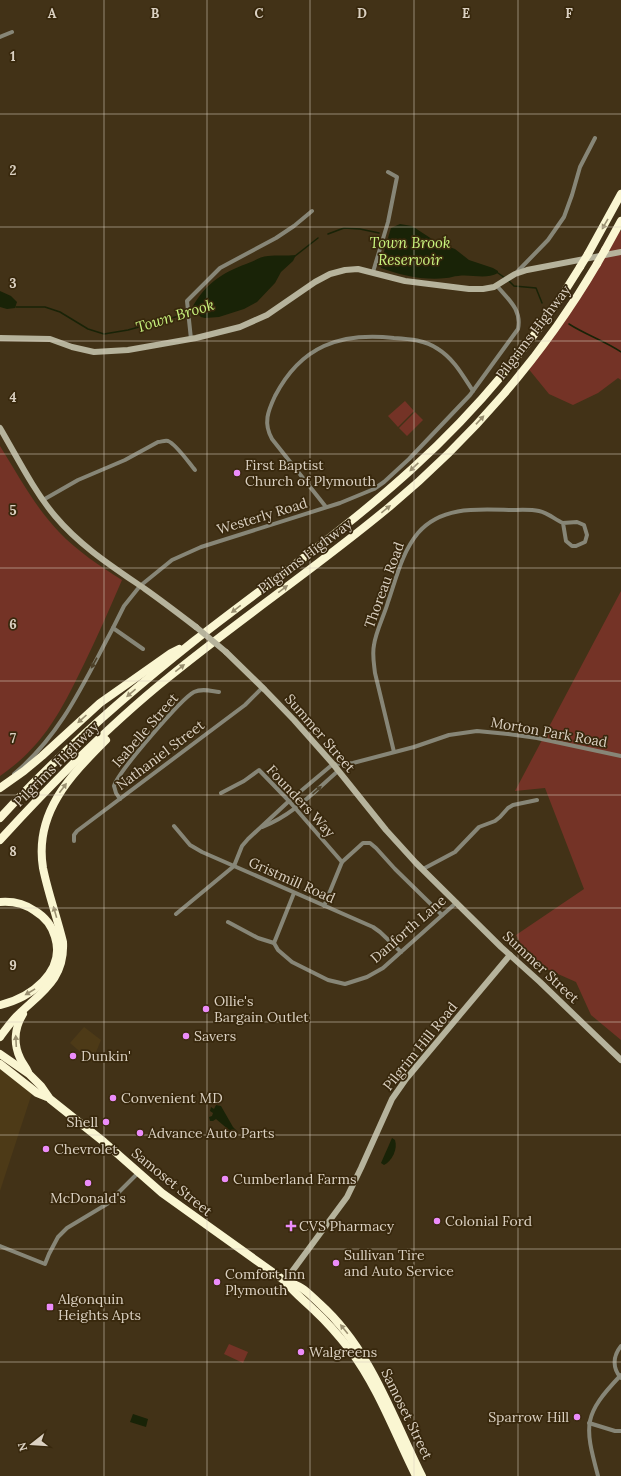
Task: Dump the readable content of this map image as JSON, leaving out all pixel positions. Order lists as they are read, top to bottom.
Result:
{
  "streets": {
    "highway": ["Pilgrims Highway", "Samoset Street"],
    "main road": ["Summer Street", "Pilgrim Hill Road"],
    "street": [
      "Westerly Road",
      "Thoreau Road",
      "Isabelle Street",
      "Morton Park Road",
      "Nathaniel Street",
      "Founders Way",
      "Gristmill Road",
      "Danforth Lane"
    ]
  },
  "crossings": [
    ["Westerly Road", "Summer Street"],
    ["Thoreau Road", "Morton Park Road"],
    ["Isabelle Street", "Nathaniel Street"],
    ["Morton Park Road", "Summer Street"],
    ["Summer Street", "Nathaniel Street"],
    ["Summer Street", "Danforth Lane"],
    ["Summer Street", "Pilgrim Hill Road"],
    ["Gristmill Road", "Danforth Lane"],
    ["Pilgrim Hill Road", "Samoset Street"]
  ],
  "water": ["Town Brook Reservoir", "Town Brook"],
  "places": {
    "other": [
      "First Baptist Church of Plymouth",
      "Ollie's Bargain Outlet",
      "Savers",
      "Dunkin'",
      "Convenient MD",
      "Shell",
      "Advance Auto Parts",
      "Chevrolet",
      "Cumberland Farms",
      "McDonald's",
      "Colonial Ford",
      "Sullivan Tire and Auto Service",
      "Comfort Inn Plymouth",
      "Walgreens",
      "Sparrow Hill"
    ],
    "health": ["CVS Pharmacy"],
    "transit": ["Algonquin Heights Apts"]
  },
  "north": "left",
  "grid": {
    "columns": [
      "A",
      "B",
      "C",
      "D",
      "E",
      "F"
    ],
    "rows": [
      "1",
      "2",
      "3",
      "4",
      "5",
      "6",
      "7",
      "8",
      "9"
    ]
  }
}
